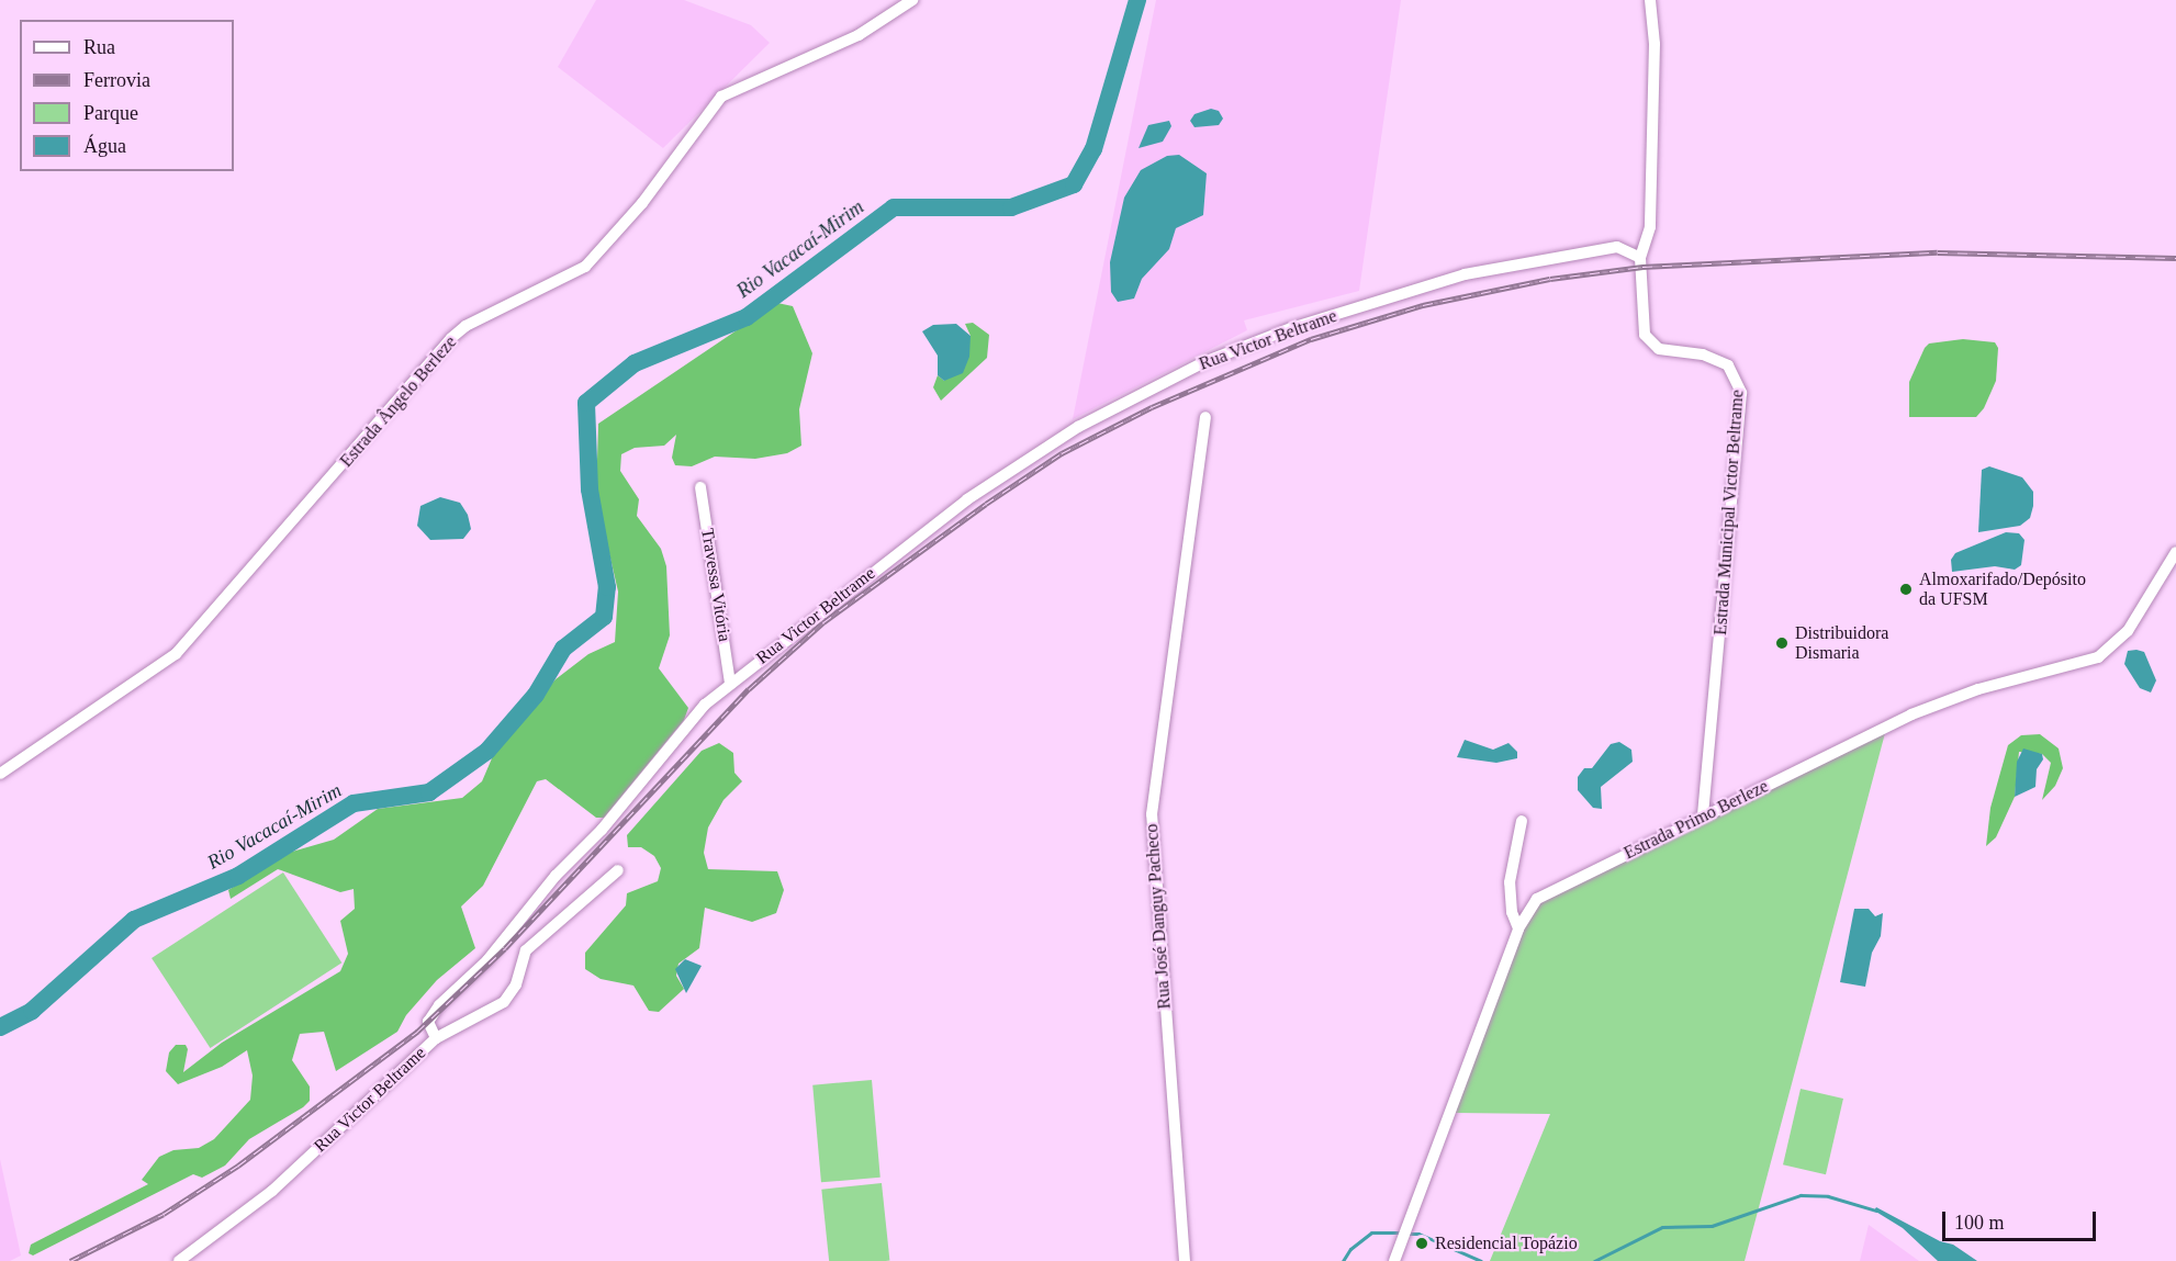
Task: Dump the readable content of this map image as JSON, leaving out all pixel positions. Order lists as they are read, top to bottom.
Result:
{
  "streets": {
    "street": [
      "Rua Victor Beltrame",
      "Estrada Ângelo Berleze",
      "Estrada Municipal Victor Beltrame",
      "Travessa Vitória",
      "Estrada Primo Berleze",
      "Rua José Danguy Pacheco"
    ]
  },
  "crossings": [
    ["Rua Victor Beltrame", "Estrada Municipal Victor Beltrame"],
    ["Rua Victor Beltrame", "Travessa Vitória"],
    ["Estrada Municipal Victor Beltrame", "Estrada Primo Berleze"]
  ],
  "water": ["Rio Vacacaí-Mirim"],
  "places": ["Almoxarifado/Depósito da UFSM", "Distribuidora Dismaria", "Residencial Topázio"],
  "legend": [
    "Rua",
    "Ferrovia",
    "Parque",
    "Água"
  ],
  "scale_bar": "100 m"
}
